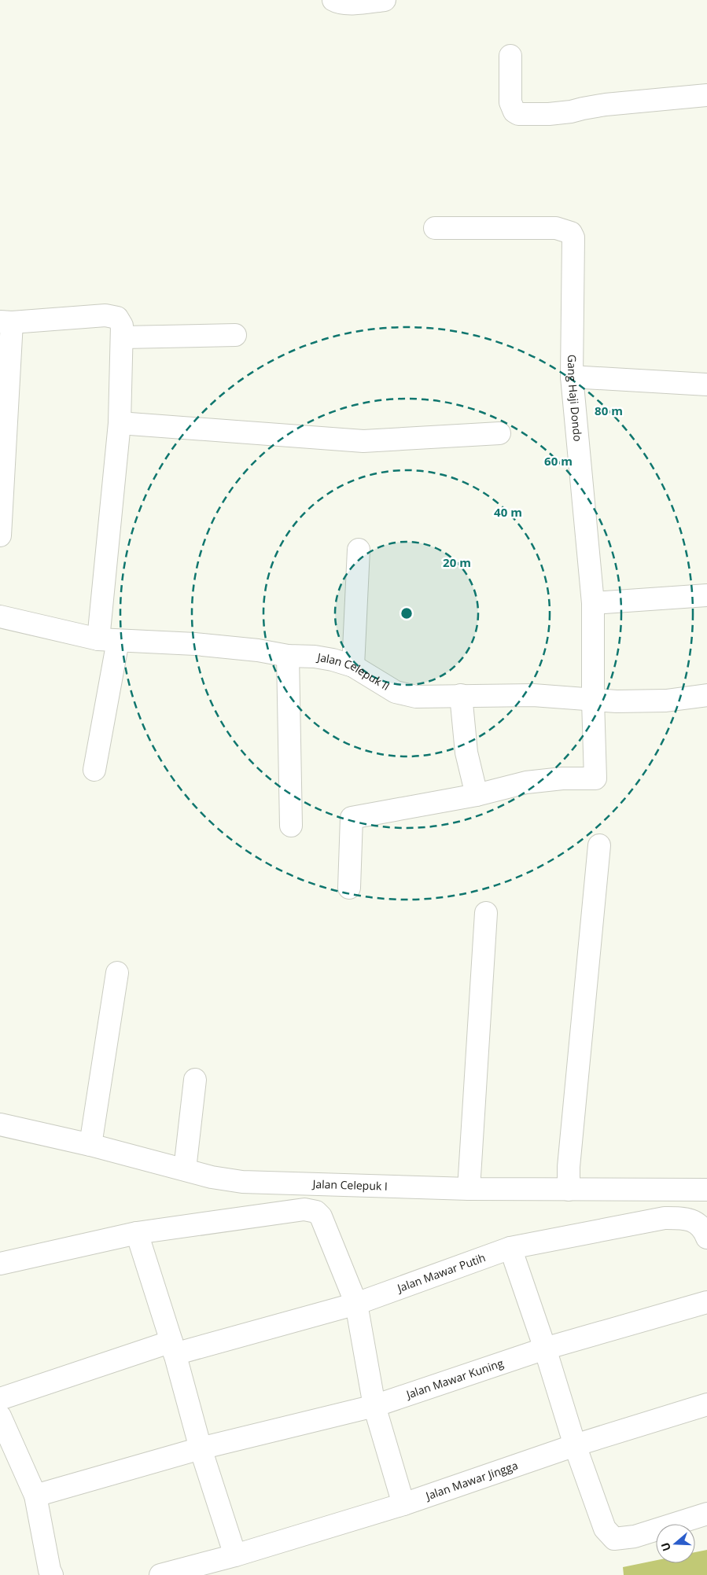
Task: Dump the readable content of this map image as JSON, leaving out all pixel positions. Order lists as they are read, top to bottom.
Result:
{
  "streets": {
    "street": [
      "Gang Haji Dondo",
      "Jalan Celepuk II",
      "Jalan Celepuk I",
      "Jalan Mawar Putih",
      "Jalan Mawar Kuning",
      "Jalan Mawar Jingga"
    ]
  },
  "crossings": [
    ["Gang Haji Dondo", "Jalan Celepuk II"]
  ],
  "north": "left",
  "rings": [
    "80 m",
    "60 m",
    "40 m",
    "20 m"
  ]
}
